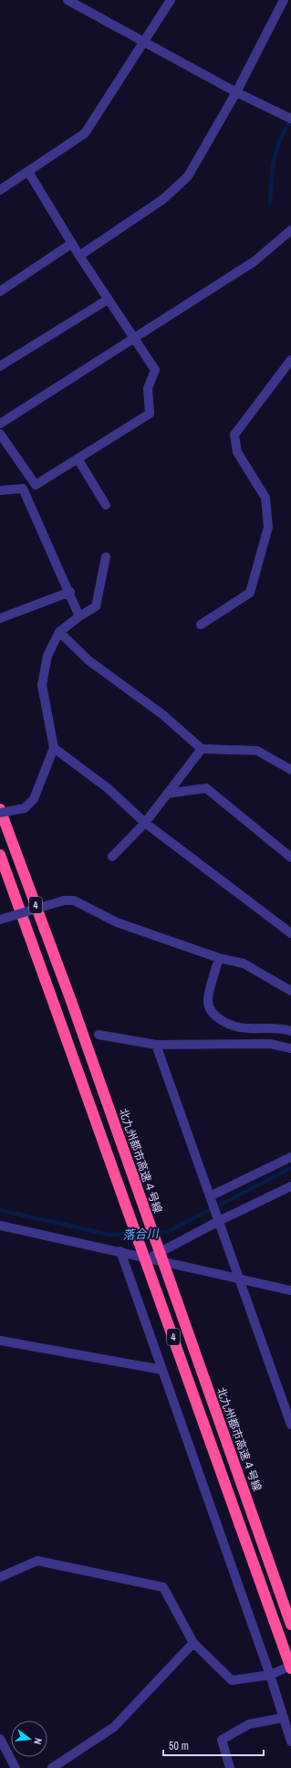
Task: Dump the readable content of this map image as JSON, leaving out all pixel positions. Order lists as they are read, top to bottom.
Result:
{
  "streets": {
    "highway": ["4", "北九州都市高速４号線"]
  },
  "water": ["落合川"],
  "scale_bar": "50 m",
  "north": "right"
}
